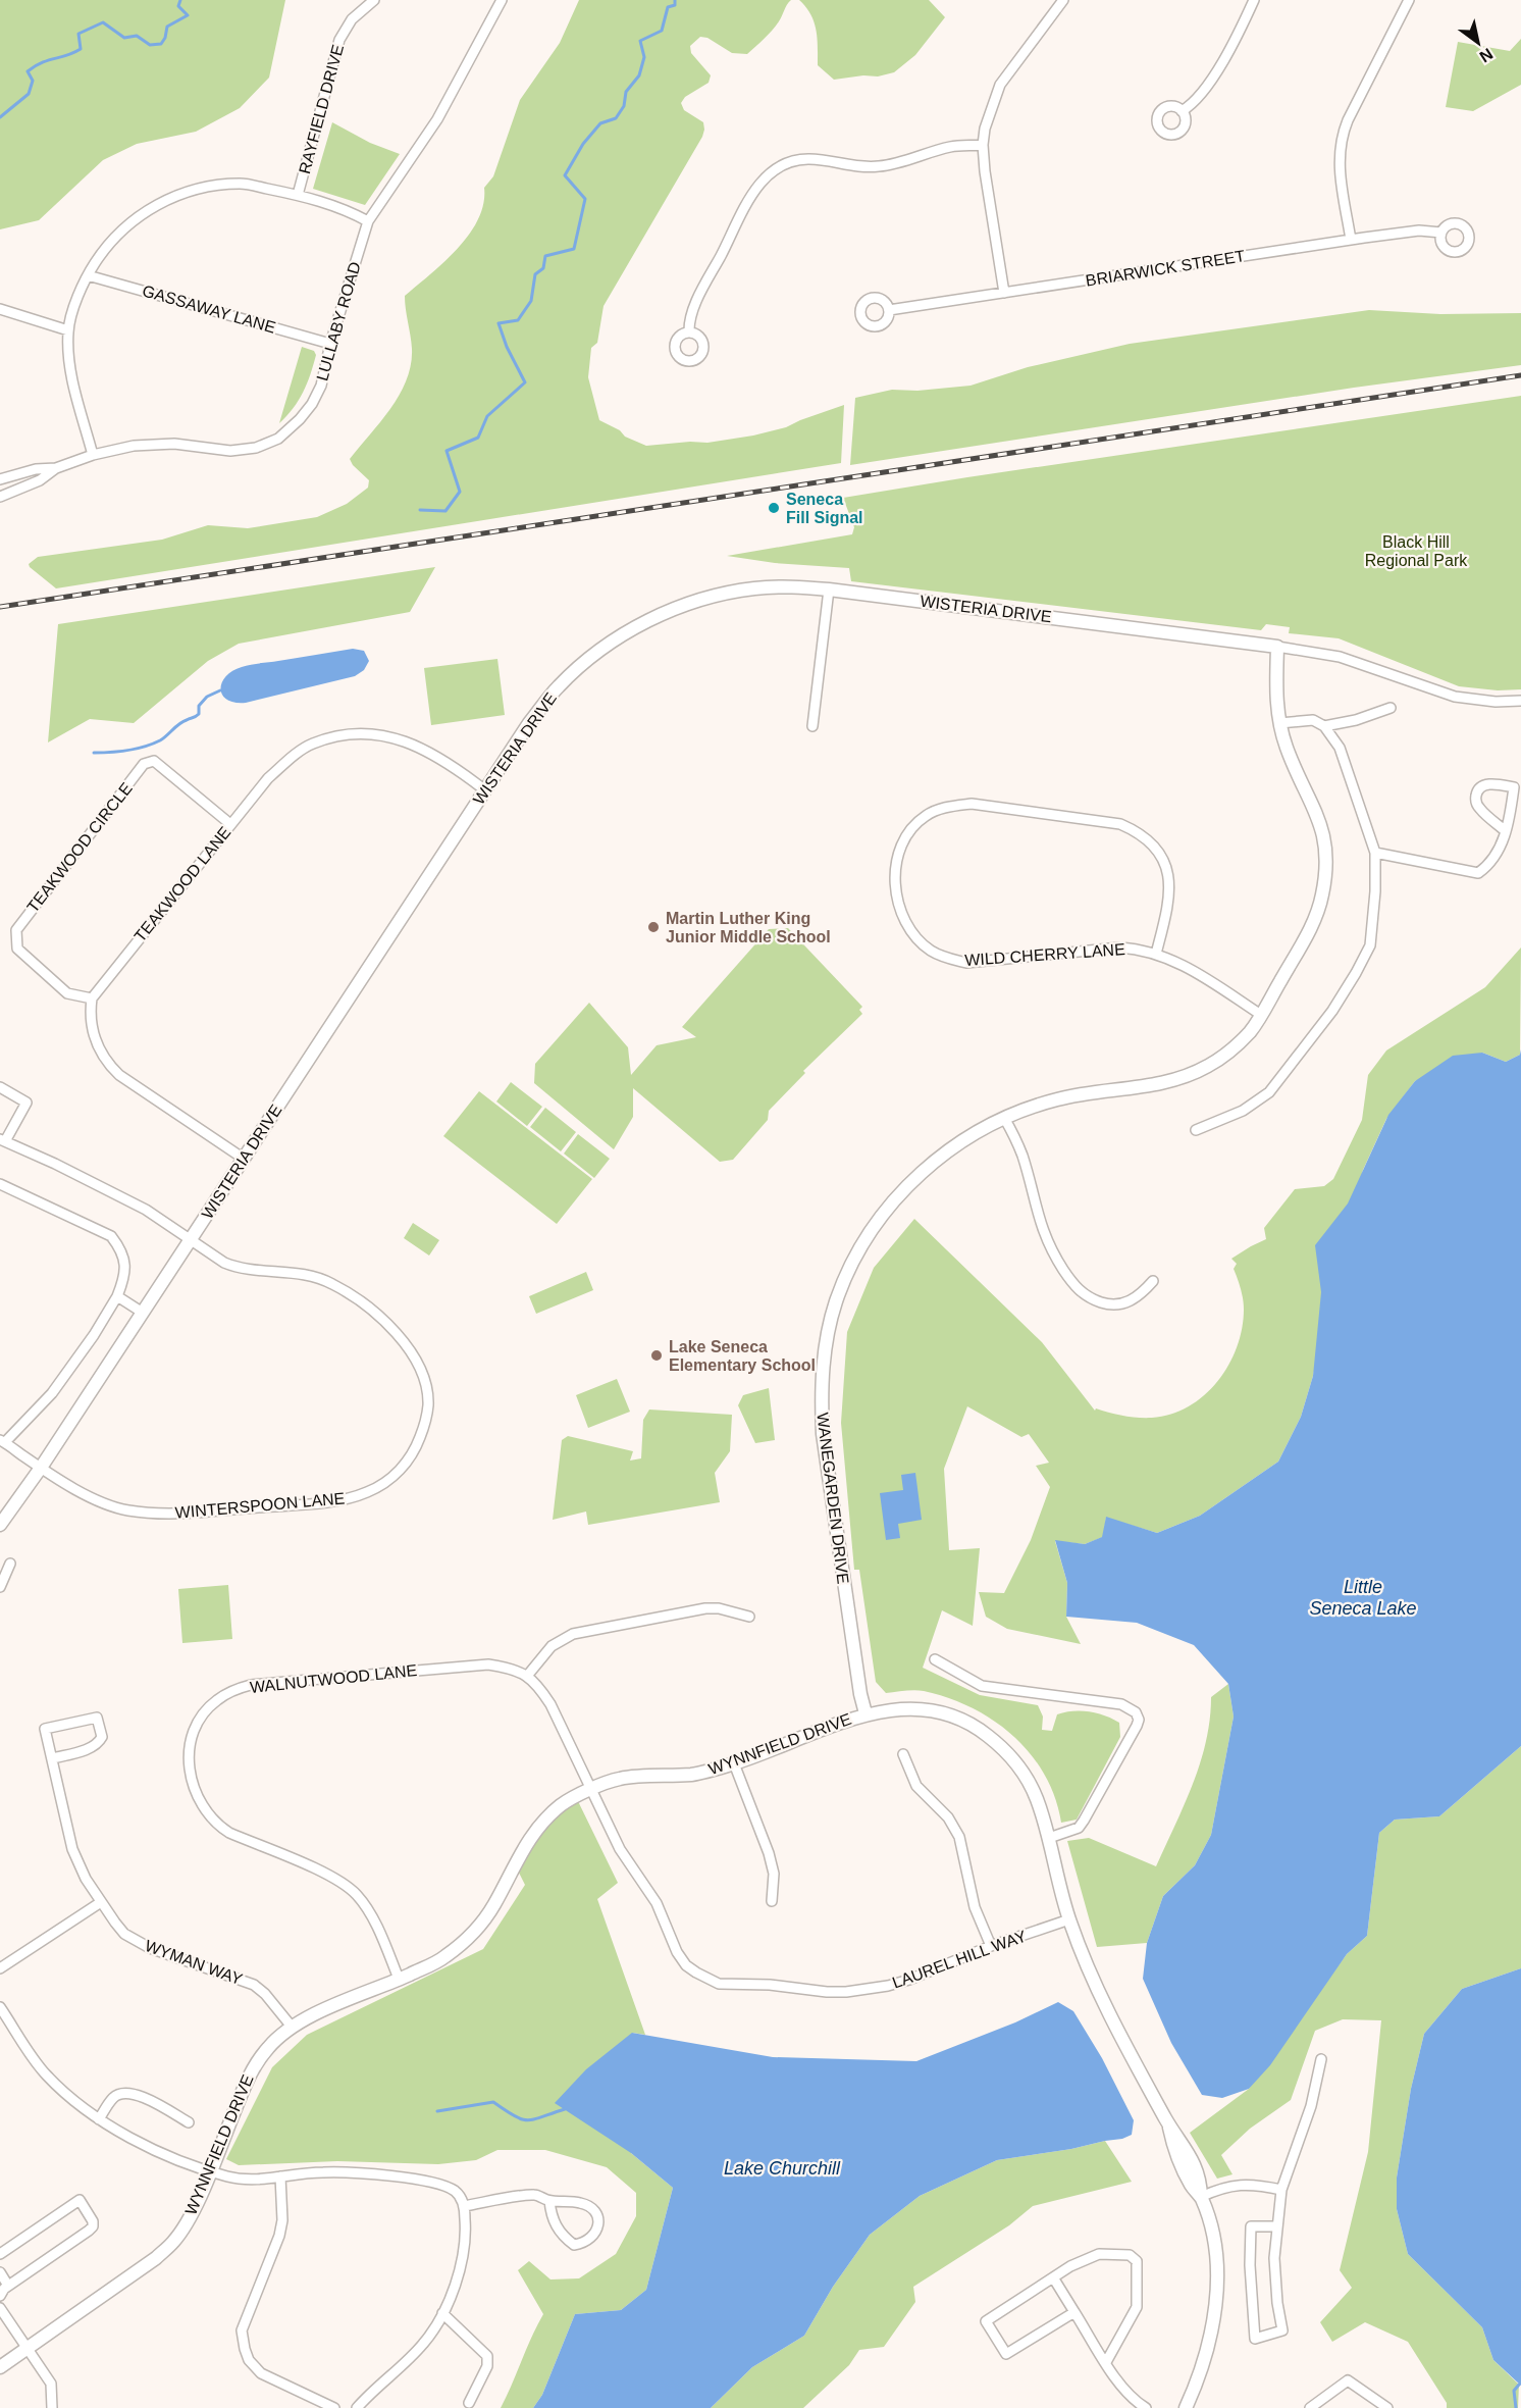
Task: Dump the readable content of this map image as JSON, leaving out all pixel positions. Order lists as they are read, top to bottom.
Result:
{
  "streets": {
    "street": [
      "RAYFIELD DRIVE",
      "BRIARWICK STREET",
      "GASSAWAY LANE",
      "LULLABY ROAD",
      "WISTERIA DRIVE",
      "TEAKWOOD CIRCLE",
      "TEAKWOOD LANE",
      "WILD CHERRY LANE",
      "WANEGARDEN DRIVE",
      "WINTERSPOON LANE",
      "WALNUTWOOD LANE",
      "WYNNFIELD DRIVE",
      "LAUREL HILL WAY",
      "WYMAN WAY"
    ]
  },
  "crossings": [
    ["GASSAWAY LANE", "LULLABY ROAD"],
    ["WISTERIA DRIVE", "TEAKWOOD LANE"],
    ["WISTERIA DRIVE", "WANEGARDEN DRIVE"],
    ["WISTERIA DRIVE", "WINTERSPOON LANE"],
    ["TEAKWOOD CIRCLE", "TEAKWOOD LANE"],
    ["WILD CHERRY LANE", "WANEGARDEN DRIVE"],
    ["WANEGARDEN DRIVE", "WYNNFIELD DRIVE"],
    ["WALNUTWOOD LANE", "WYNNFIELD DRIVE"],
    ["WYNNFIELD DRIVE", "LAUREL HILL WAY"],
    ["WYNNFIELD DRIVE", "WYMAN WAY"]
  ],
  "water": ["Little Seneca Lake", "Lake Churchill"],
  "parks": ["Black Hill Regional Park"],
  "places": ["Seneca Fill Signal", "Martin Luther King Junior Middle School", "Lake Seneca Elementary School"],
  "north": "bottom right"
}
